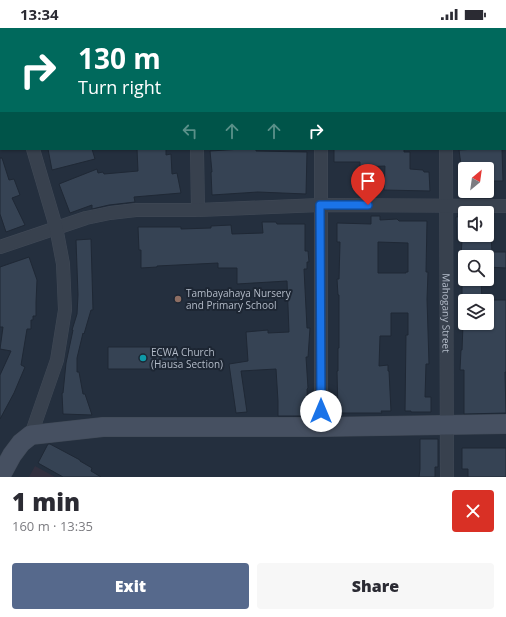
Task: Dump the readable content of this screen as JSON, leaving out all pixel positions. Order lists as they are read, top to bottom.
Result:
{
  "streets": {
    "street": ["Mahogany Street"]
  },
  "places": ["Tambayahaya Nursery and Primary School", "ECWA Church (Hausa Section)"],
  "north": "top right",
  "page": {
    "status": "13:34",
    "turn": ["130 m", "Turn right"],
    "heading": ["1 min", "160 m · 13:35"],
    "buttons": ["Exit", "Share"]
  }
}
